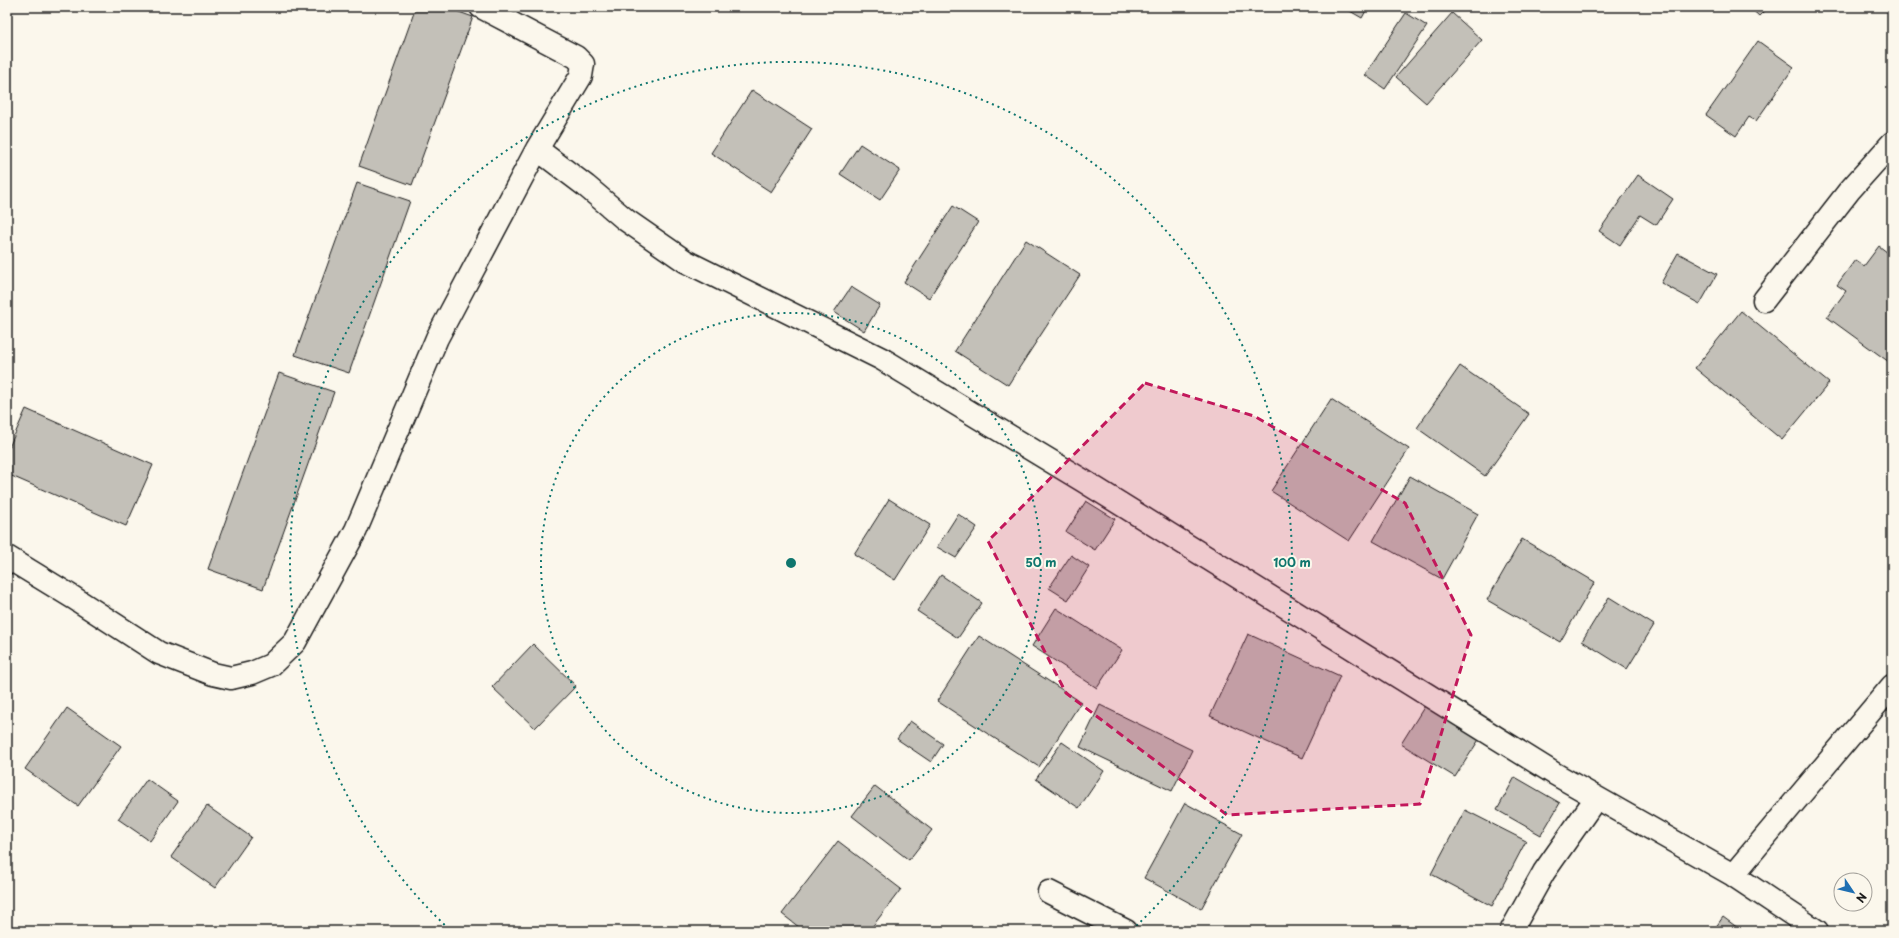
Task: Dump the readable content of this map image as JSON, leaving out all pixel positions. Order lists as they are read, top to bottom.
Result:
{
  "north": "bottom right",
  "rings": ["50 m", "100 m"]
}
